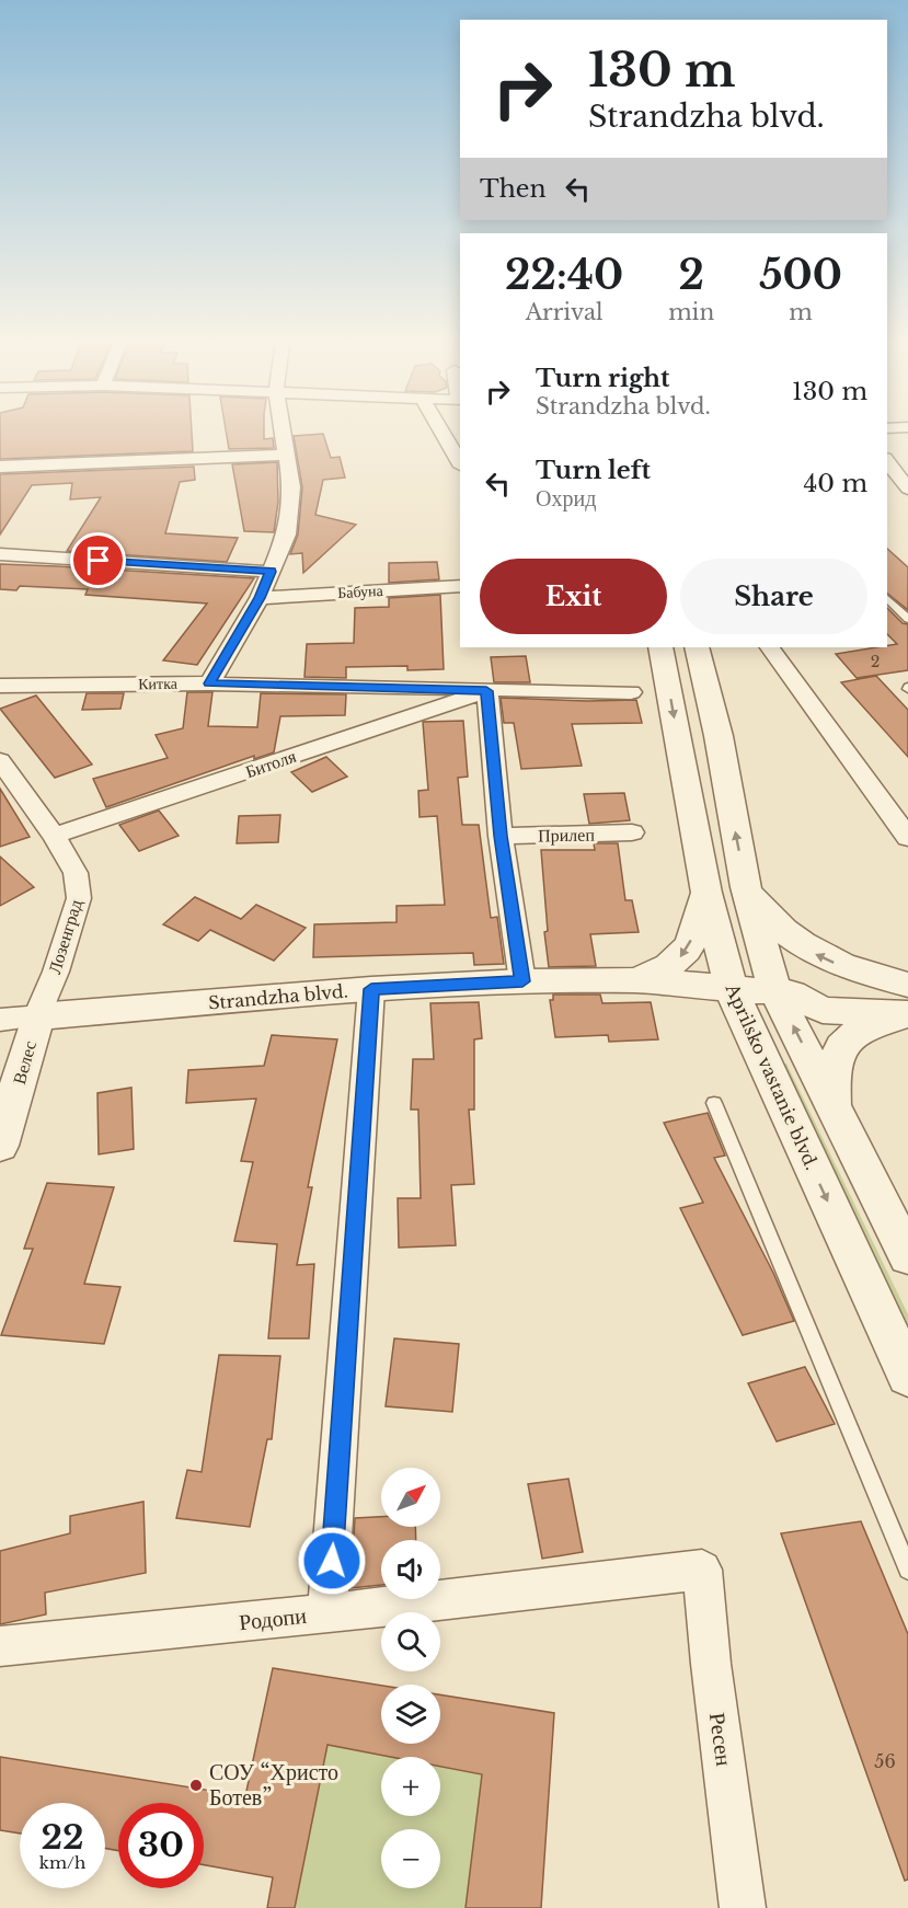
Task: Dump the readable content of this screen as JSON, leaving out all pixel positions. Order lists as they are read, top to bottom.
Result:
{
  "streets": {
    "street": [
      "Бабуна",
      "Китка",
      "Битоля",
      "Прилеп",
      "Лозенград",
      "Strandzha blvd.",
      "Велес",
      "Aprilsko vastanie blvd.",
      "Родопи",
      "Ресен"
    ]
  },
  "crossings": [
    ["Китка", "Битоля"],
    ["Битоля", "Лозенград"],
    ["Лозенград", "Strandzha blvd."],
    ["Лозенград", "Велес"],
    ["Strandzha blvd.", "Велес"],
    ["Strandzha blvd.", "Aprilsko vastanie blvd."],
    ["Родопи", "Ресен"]
  ],
  "places": ["СОУ “Христо Ботев”"],
  "house_numbers": ["2", "56"],
  "north": "top right",
  "page": {
    "turn": ["130 m", "Strandzha blvd."],
    "then": "Then",
    "eta": [
      "22:40",
      "Arrival",
      "2",
      "min",
      "500",
      "m"
    ],
    "list": [
      {
        "name": "Turn right",
        "note": "Strandzha blvd.",
        "value": "130 m"
      },
      {
        "name": "Turn left",
        "note": "Охрид",
        "value": "40 m"
      }
    ],
    "buttons": ["Exit", "Share"],
    "map_buttons": ["+", "−"],
    "speed": "22 km/h",
    "limit": "30"
  }
}
